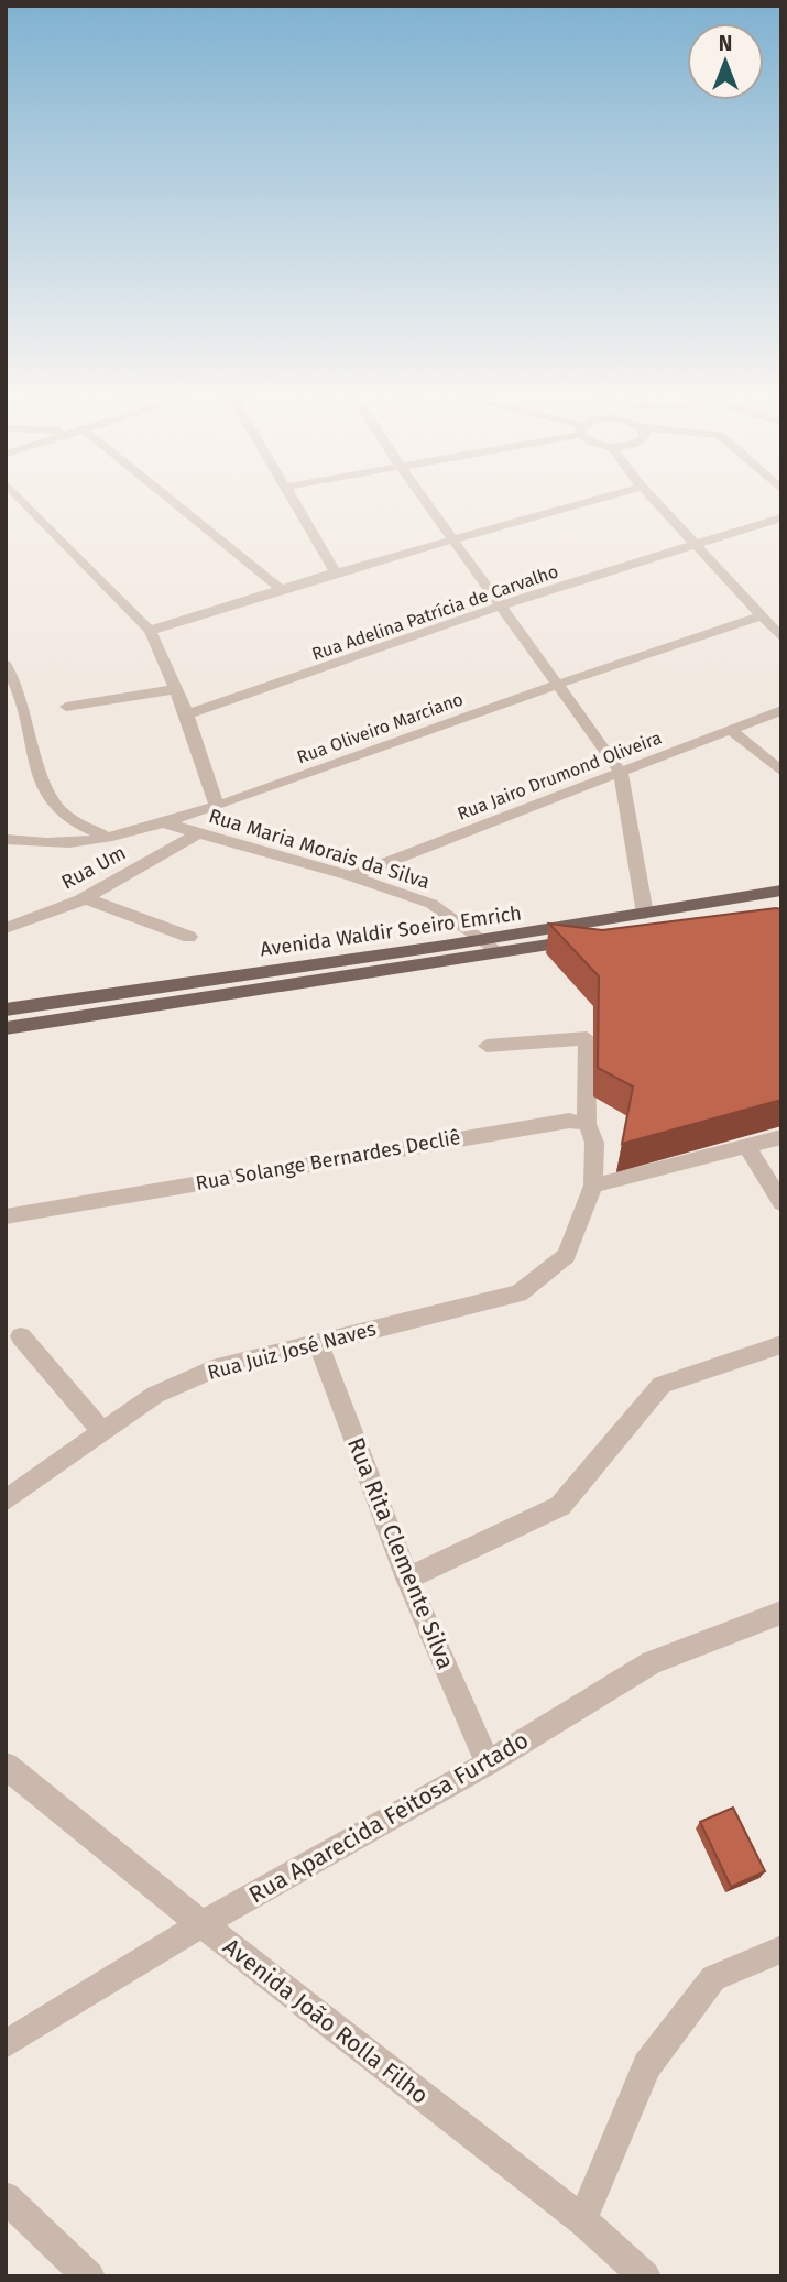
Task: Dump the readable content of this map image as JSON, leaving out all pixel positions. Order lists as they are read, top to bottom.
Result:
{
  "streets": {
    "main road": ["Avenida Waldir Soeiro Emrich"],
    "street": [
      "Rua Adelina Patrícia de Carvalho",
      "Rua Oliveiro Marciano",
      "Rua Jairo Drumond Oliveira",
      "Rua Maria Morais da Silva",
      "Rua Um",
      "Rua Solange Bernardes Decliê",
      "Rua Juiz José Naves",
      "Rua Rita Clemente Silva",
      "Rua Aparecida Feitosa Furtado",
      "Avenida João Rolla Filho"
    ]
  },
  "crossings": [
    ["Rua Oliveiro Marciano", "Rua Maria Morais da Silva"],
    ["Rua Jairo Drumond Oliveira", "Rua Maria Morais da Silva"],
    ["Rua Maria Morais da Silva", "Rua Um"],
    ["Rua Maria Morais da Silva", "Avenida Waldir Soeiro Emrich"],
    ["Rua Juiz José Naves", "Rua Rita Clemente Silva"],
    ["Rua Rita Clemente Silva", "Rua Aparecida Feitosa Furtado"],
    ["Rua Aparecida Feitosa Furtado", "Avenida João Rolla Filho"]
  ],
  "north": "top"
}
